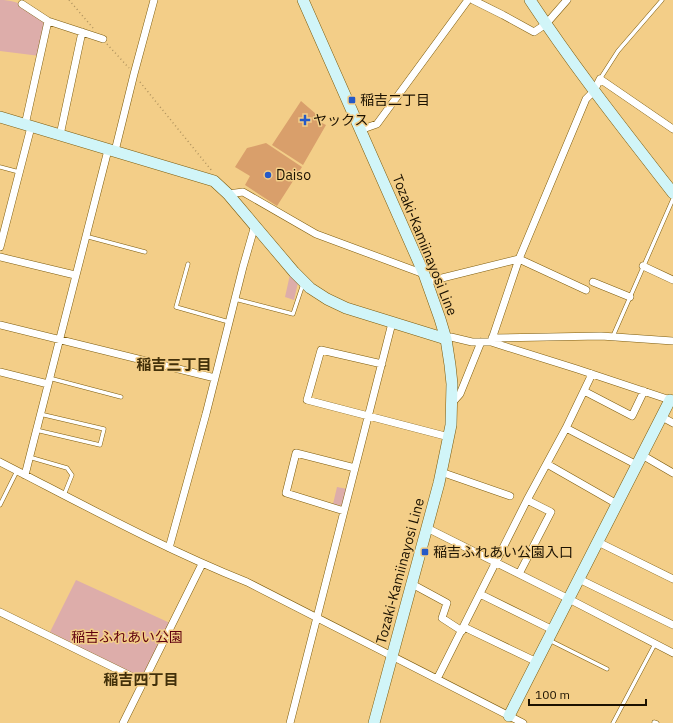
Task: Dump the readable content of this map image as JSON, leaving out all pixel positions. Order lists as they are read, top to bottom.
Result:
{
  "streets": {
    "street": ["Tozaki-Kamiinayosi Line"]
  },
  "districts": ["稲吉三丁目", "稲吉四丁目"],
  "parks": ["稲吉ふれあい公園"],
  "places": {
    "transit": ["稲吉二丁目", "稲吉ふれあい公園入口"],
    "health": ["ヤックス"],
    "other": ["Daiso"]
  },
  "scale_bar": "100 m"
}
